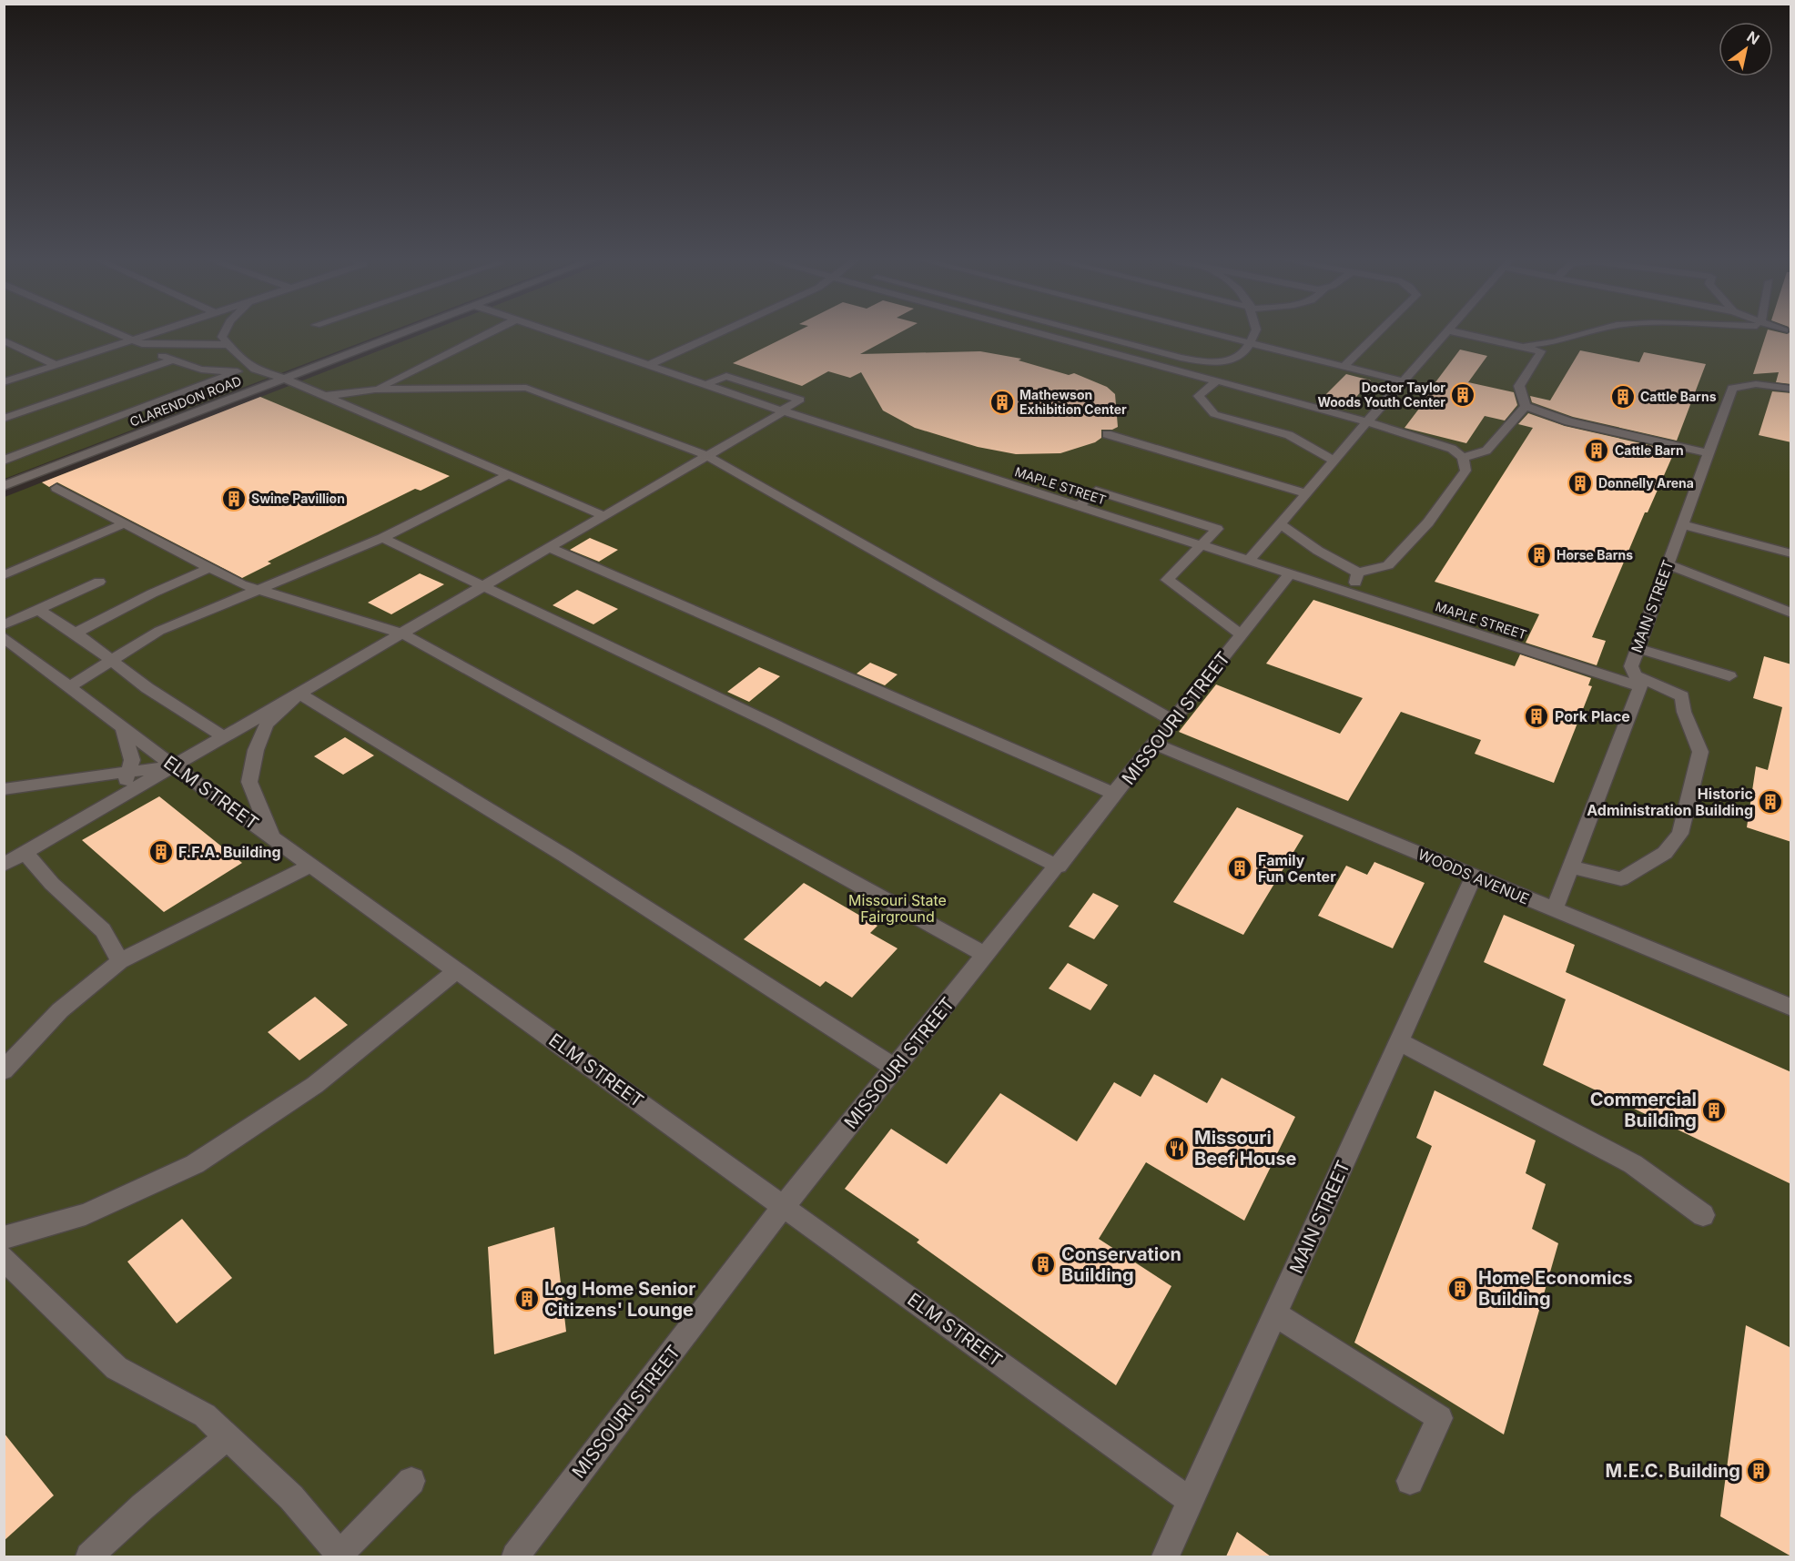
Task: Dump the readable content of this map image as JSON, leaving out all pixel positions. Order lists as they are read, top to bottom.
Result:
{
  "streets": {
    "street": [
      "CLARENDON ROAD",
      "MAPLE STREET",
      "MAIN STREET",
      "MISSOURI STREET",
      "ELM STREET",
      "WOODS AVENUE"
    ]
  },
  "crossings": [
    ["MAPLE STREET", "MAIN STREET"],
    ["MAPLE STREET", "MISSOURI STREET"],
    ["MAIN STREET", "ELM STREET"],
    ["MAIN STREET", "WOODS AVENUE"],
    ["MISSOURI STREET", "ELM STREET"],
    ["MISSOURI STREET", "WOODS AVENUE"]
  ],
  "parks": ["Missouri State Fairground"],
  "places": {
    "building": [
      "Doctor Taylor Woods Youth Center",
      "Cattle Barns",
      "Mathewson Exhibition Center",
      "Cattle Barn",
      "Donnelly Arena",
      "Swine Pavillion",
      "Horse Barns",
      "Pork Place",
      "Historic Administration Building",
      "F.F.A. Building",
      "Family Fun Center",
      "Commercial Building",
      "Conservation Building",
      "Home Economics Building",
      "Log Home Senior Citizens' Lounge",
      "M.E.C. Building"
    ],
    "restaurant": ["Missouri Beef House"]
  },
  "north": "top right"
}
